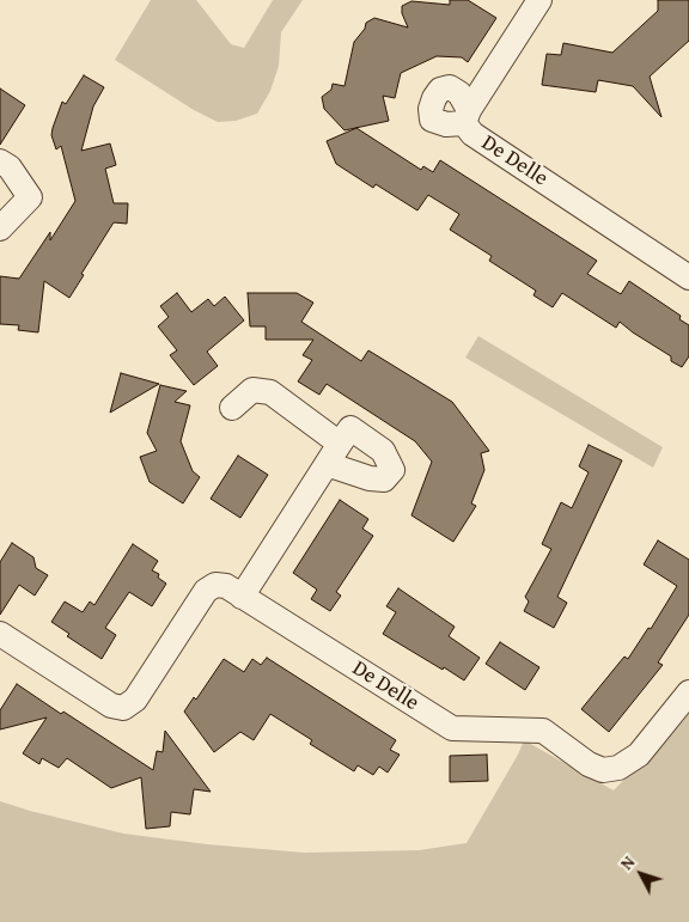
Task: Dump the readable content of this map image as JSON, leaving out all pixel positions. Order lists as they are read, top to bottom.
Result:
{
  "streets": {
    "street": ["De Delle"]
  },
  "north": "top left"
}
